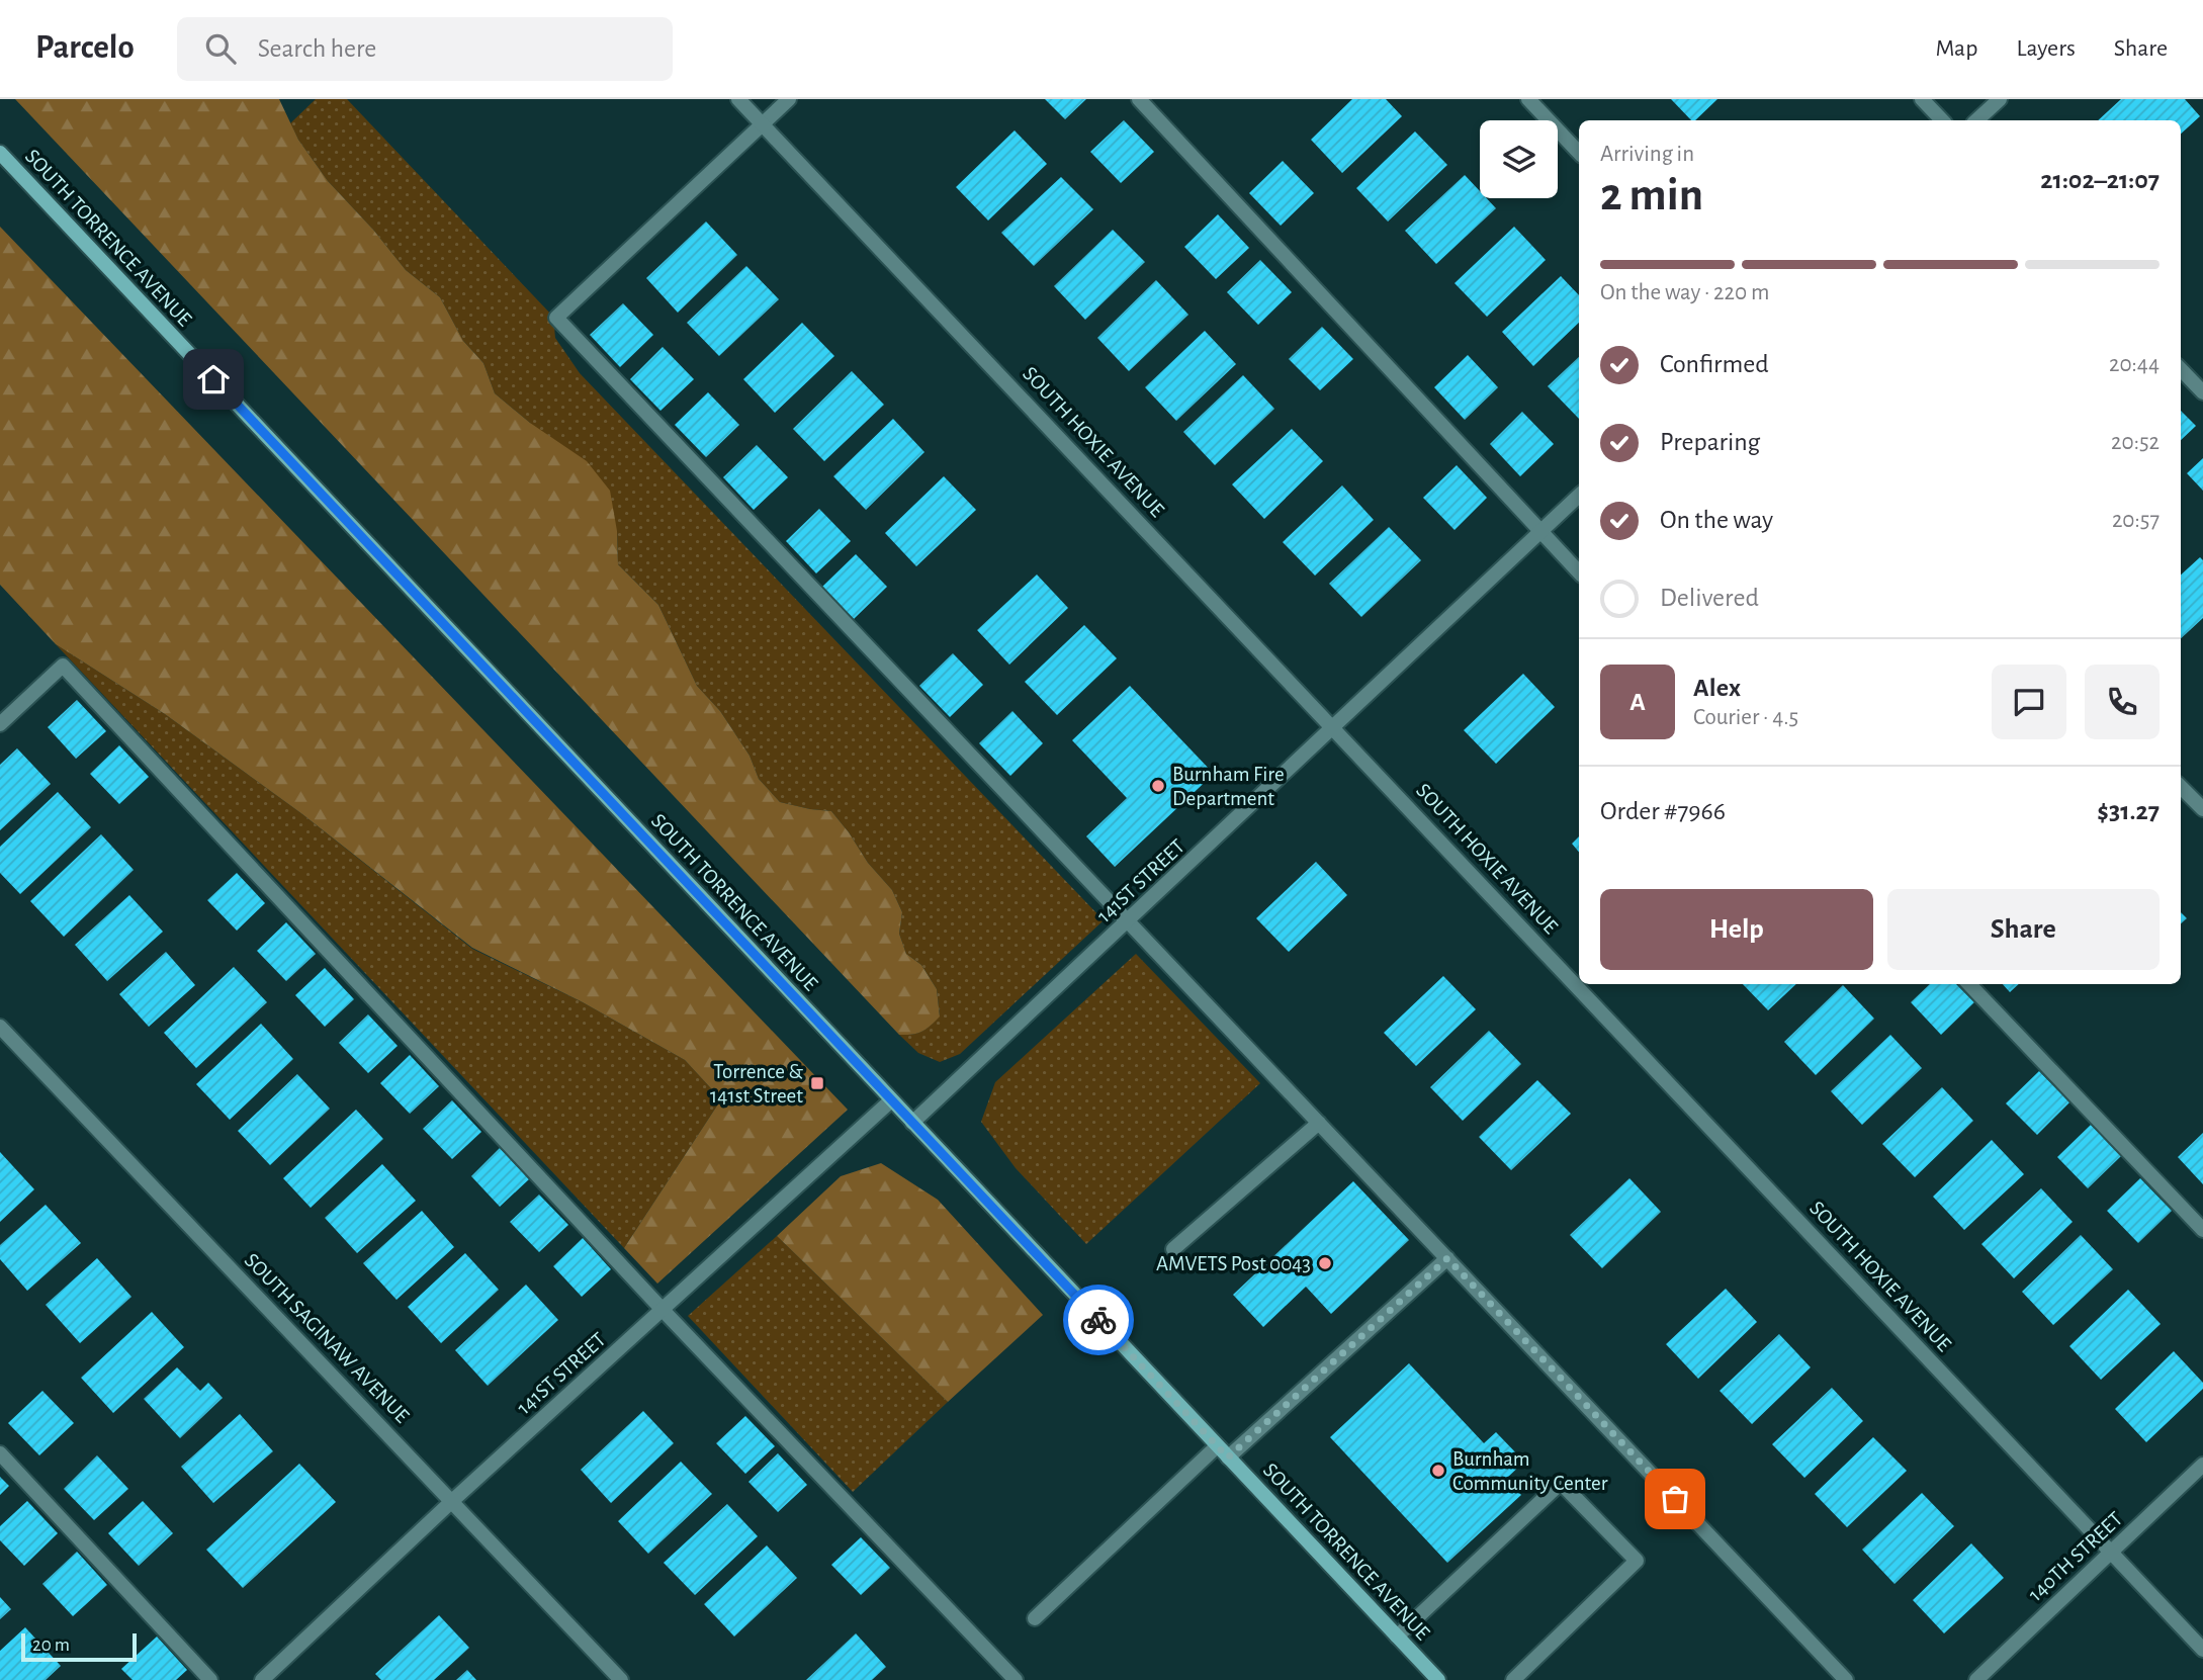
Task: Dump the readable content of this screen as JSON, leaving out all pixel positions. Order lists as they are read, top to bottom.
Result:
{
  "streets": {
    "main road": ["SOUTH TORRENCE AVENUE"],
    "street": [
      "SOUTH HOXIE AVENUE",
      "141ST STREET",
      "SOUTH SAGINAW AVENUE",
      "140TH STREET"
    ]
  },
  "crossings": [
    ["SOUTH TORRENCE AVENUE", "141ST STREET"],
    ["SOUTH HOXIE AVENUE", "141ST STREET"],
    ["SOUTH HOXIE AVENUE", "140TH STREET"],
    ["141ST STREET", "SOUTH SAGINAW AVENUE"]
  ],
  "places": {
    "other": ["Burnham Fire Department", "AMVETS Post 0043", "Burnham Community Center"],
    "transit": ["Torrence & 141st Street"]
  },
  "scale_bar": "20 m",
  "page": {
    "header": "Parcelo",
    "search": "Search here",
    "nav": ["Map", "Layers", "Share"],
    "heading": ["2 min", "Arriving in", "21:02–21:07"],
    "panel": [
      "Alex",
      "Courier · 4.5",
      "Order #7966",
      "$31.27"
    ],
    "bar": "On the way · 220 m",
    "list": [
      ["Confirmed", "20:44"],
      ["Preparing", "20:52"],
      ["On the way", "20:57"],
      "Delivered"
    ],
    "round": "A",
    "buttons": ["Help", "Share"],
    "scale": "20 m"
  }
}
